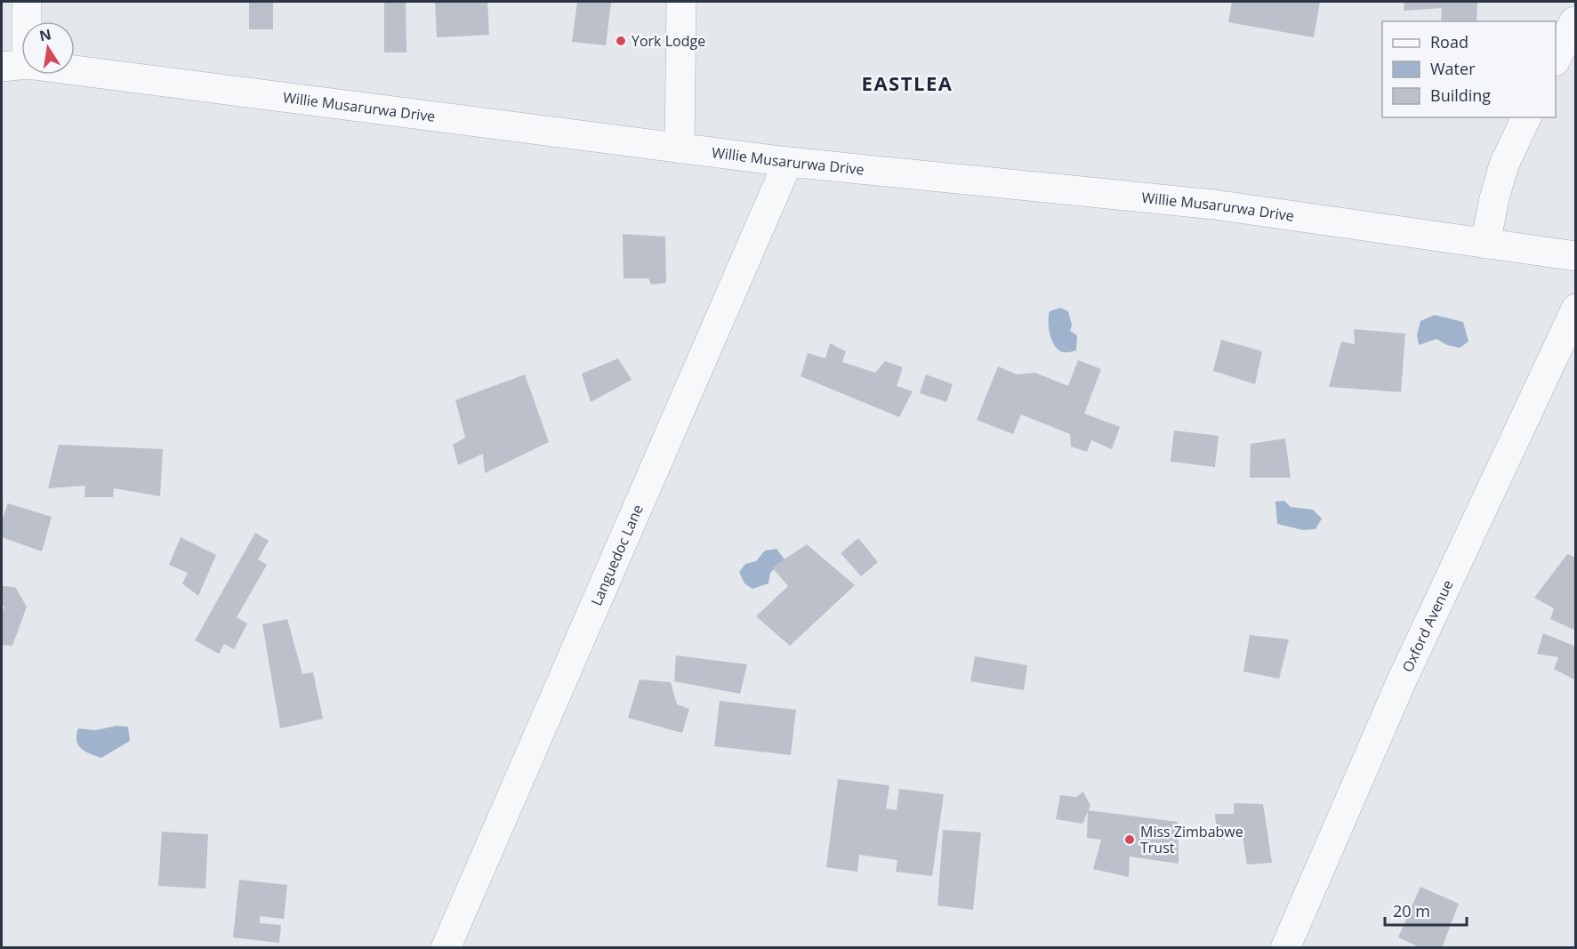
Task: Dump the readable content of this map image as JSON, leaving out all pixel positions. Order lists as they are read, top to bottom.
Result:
{
  "streets": {
    "street": ["Willie Musarurwa Drive", "Languedoc Lane", "Oxford Avenue"]
  },
  "crossings": [
    ["Willie Musarurwa Drive", "Languedoc Lane"]
  ],
  "districts": ["EASTLEA"],
  "places": ["York Lodge", "Miss Zimbabwe Trust"],
  "legend": ["Road", "Water", "Building"],
  "scale_bar": "20 m",
  "north": "top"
}
